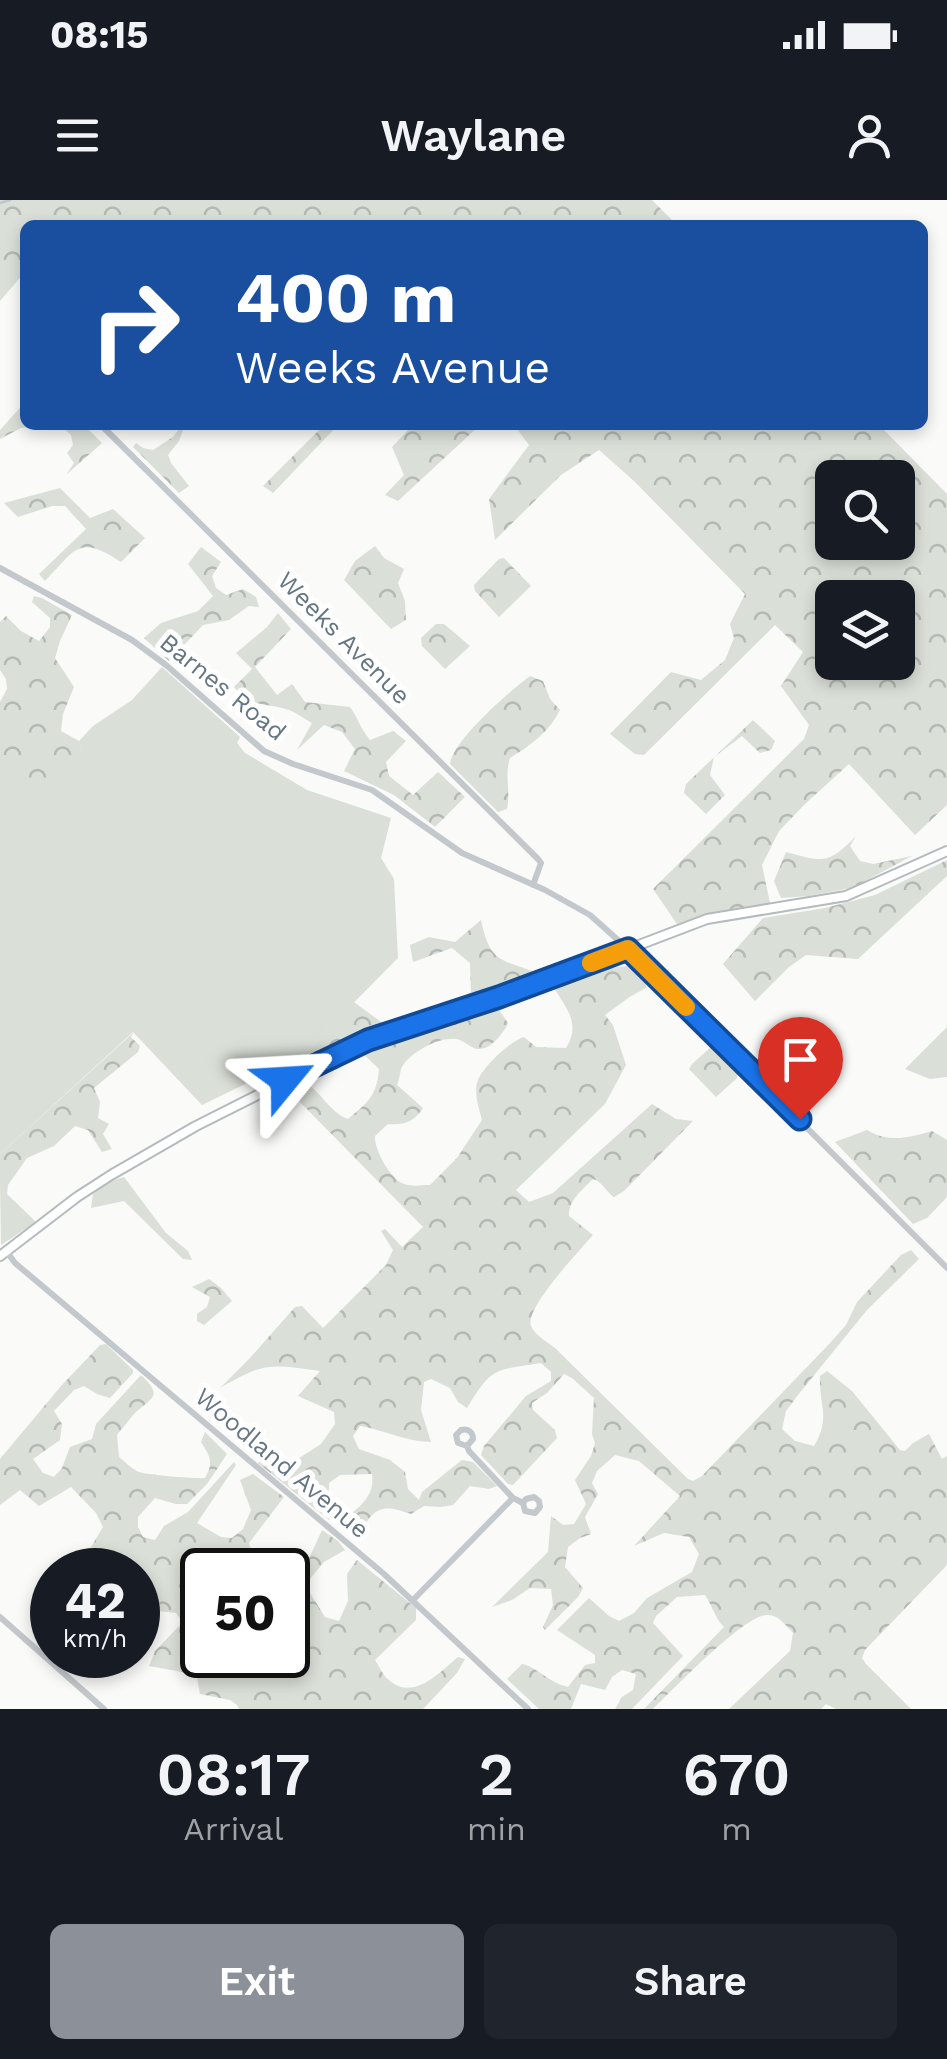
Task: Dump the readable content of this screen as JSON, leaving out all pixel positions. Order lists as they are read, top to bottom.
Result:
{
  "streets": {
    "street": ["Weeks Avenue", "Barnes Road", "Woodland Avenue"]
  },
  "crossings": [
    ["Weeks Avenue", "Barnes Road"]
  ],
  "page": {
    "status": "08:15",
    "header": "Waylane",
    "turn": ["400 m", "Weeks Avenue"],
    "speed": "42 km/h",
    "limit": "50",
    "eta": [
      "08:17",
      "Arrival",
      "2",
      "min",
      "670",
      "m"
    ],
    "buttons": ["Exit", "Share"]
  }
}
